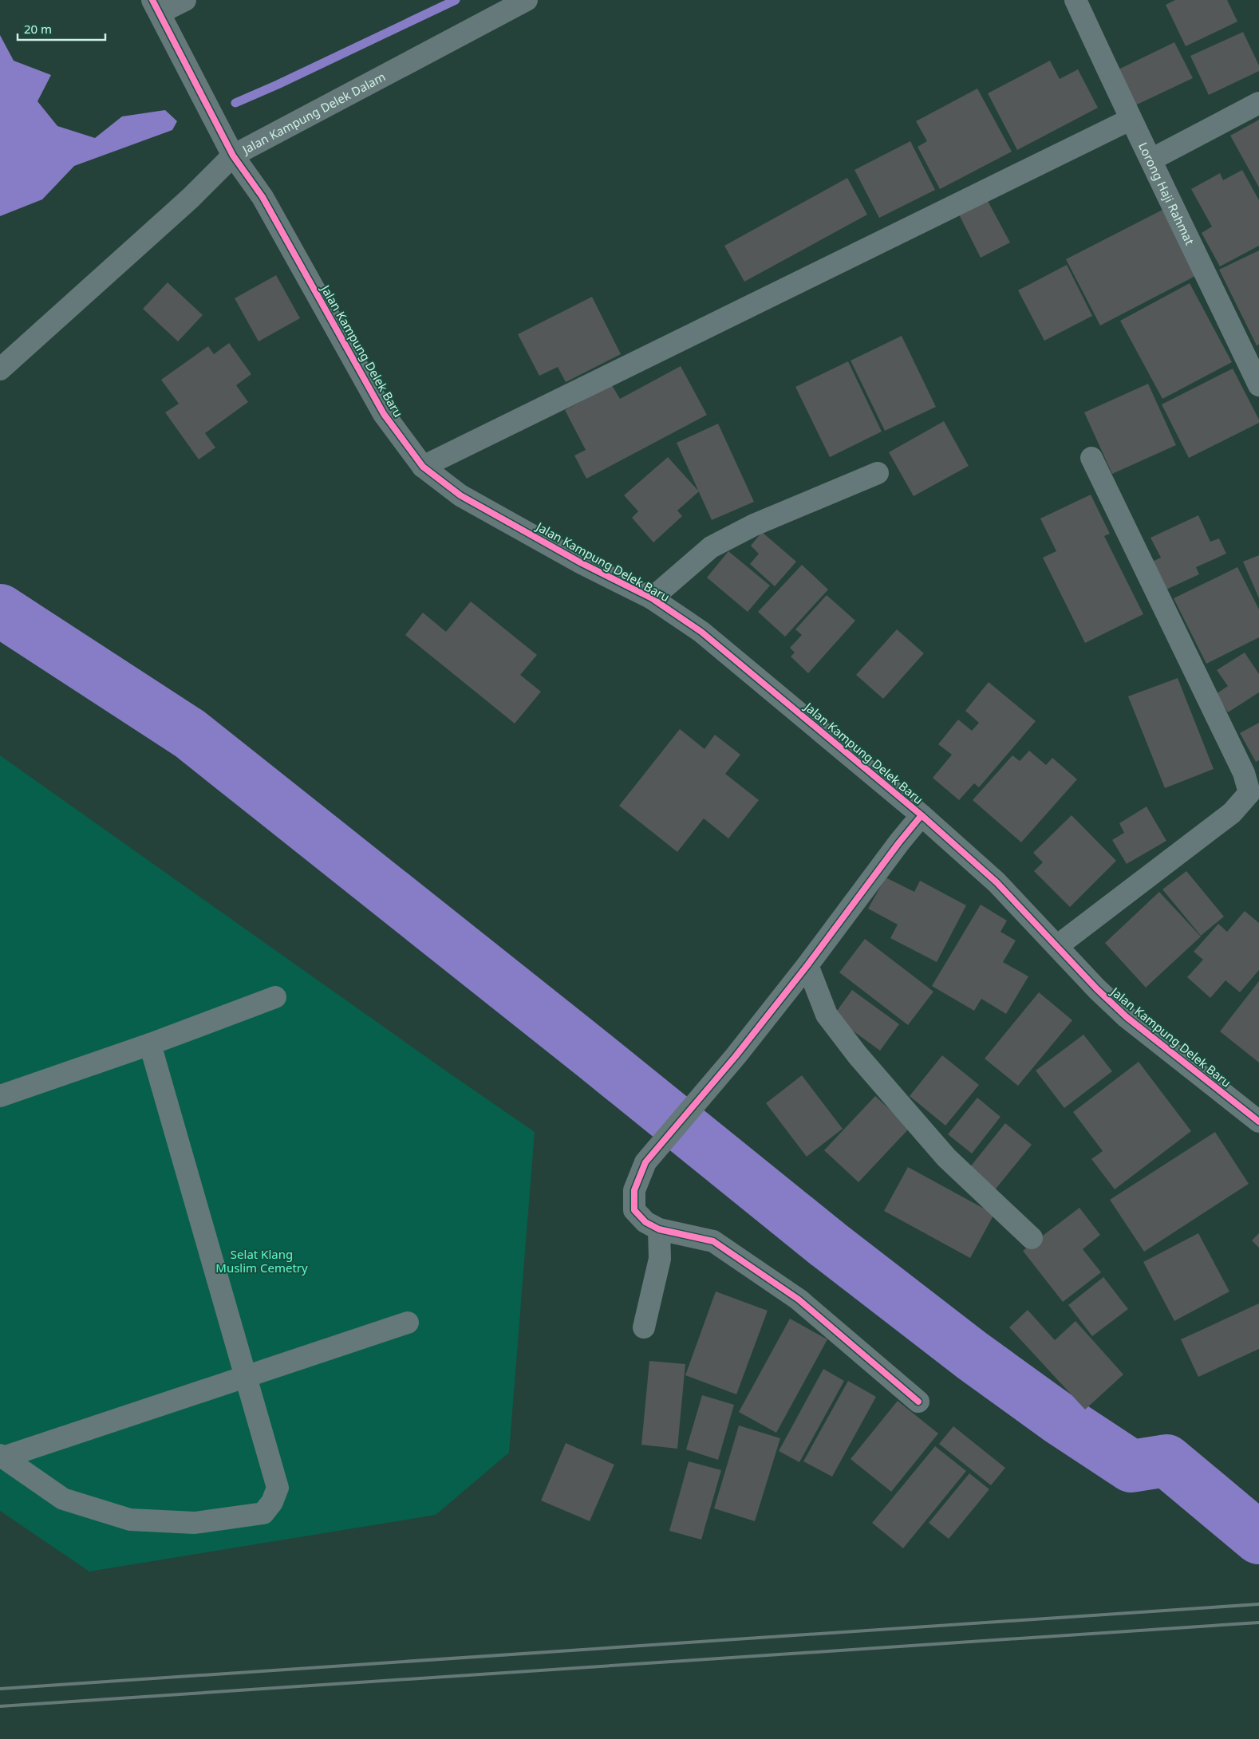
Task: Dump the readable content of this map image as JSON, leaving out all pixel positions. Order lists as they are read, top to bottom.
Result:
{
  "streets": {
    "street": ["Jalan Kampung Delek Dalam", "Lorong Haji Rahmat", "Jalan Kampung Delek Baru"]
  },
  "crossings": [
    ["Jalan Kampung Delek Dalam", "Jalan Kampung Delek Baru"]
  ],
  "parks": ["Selat Klang Muslim Cemetry"],
  "scale_bar": "20 m"
}
